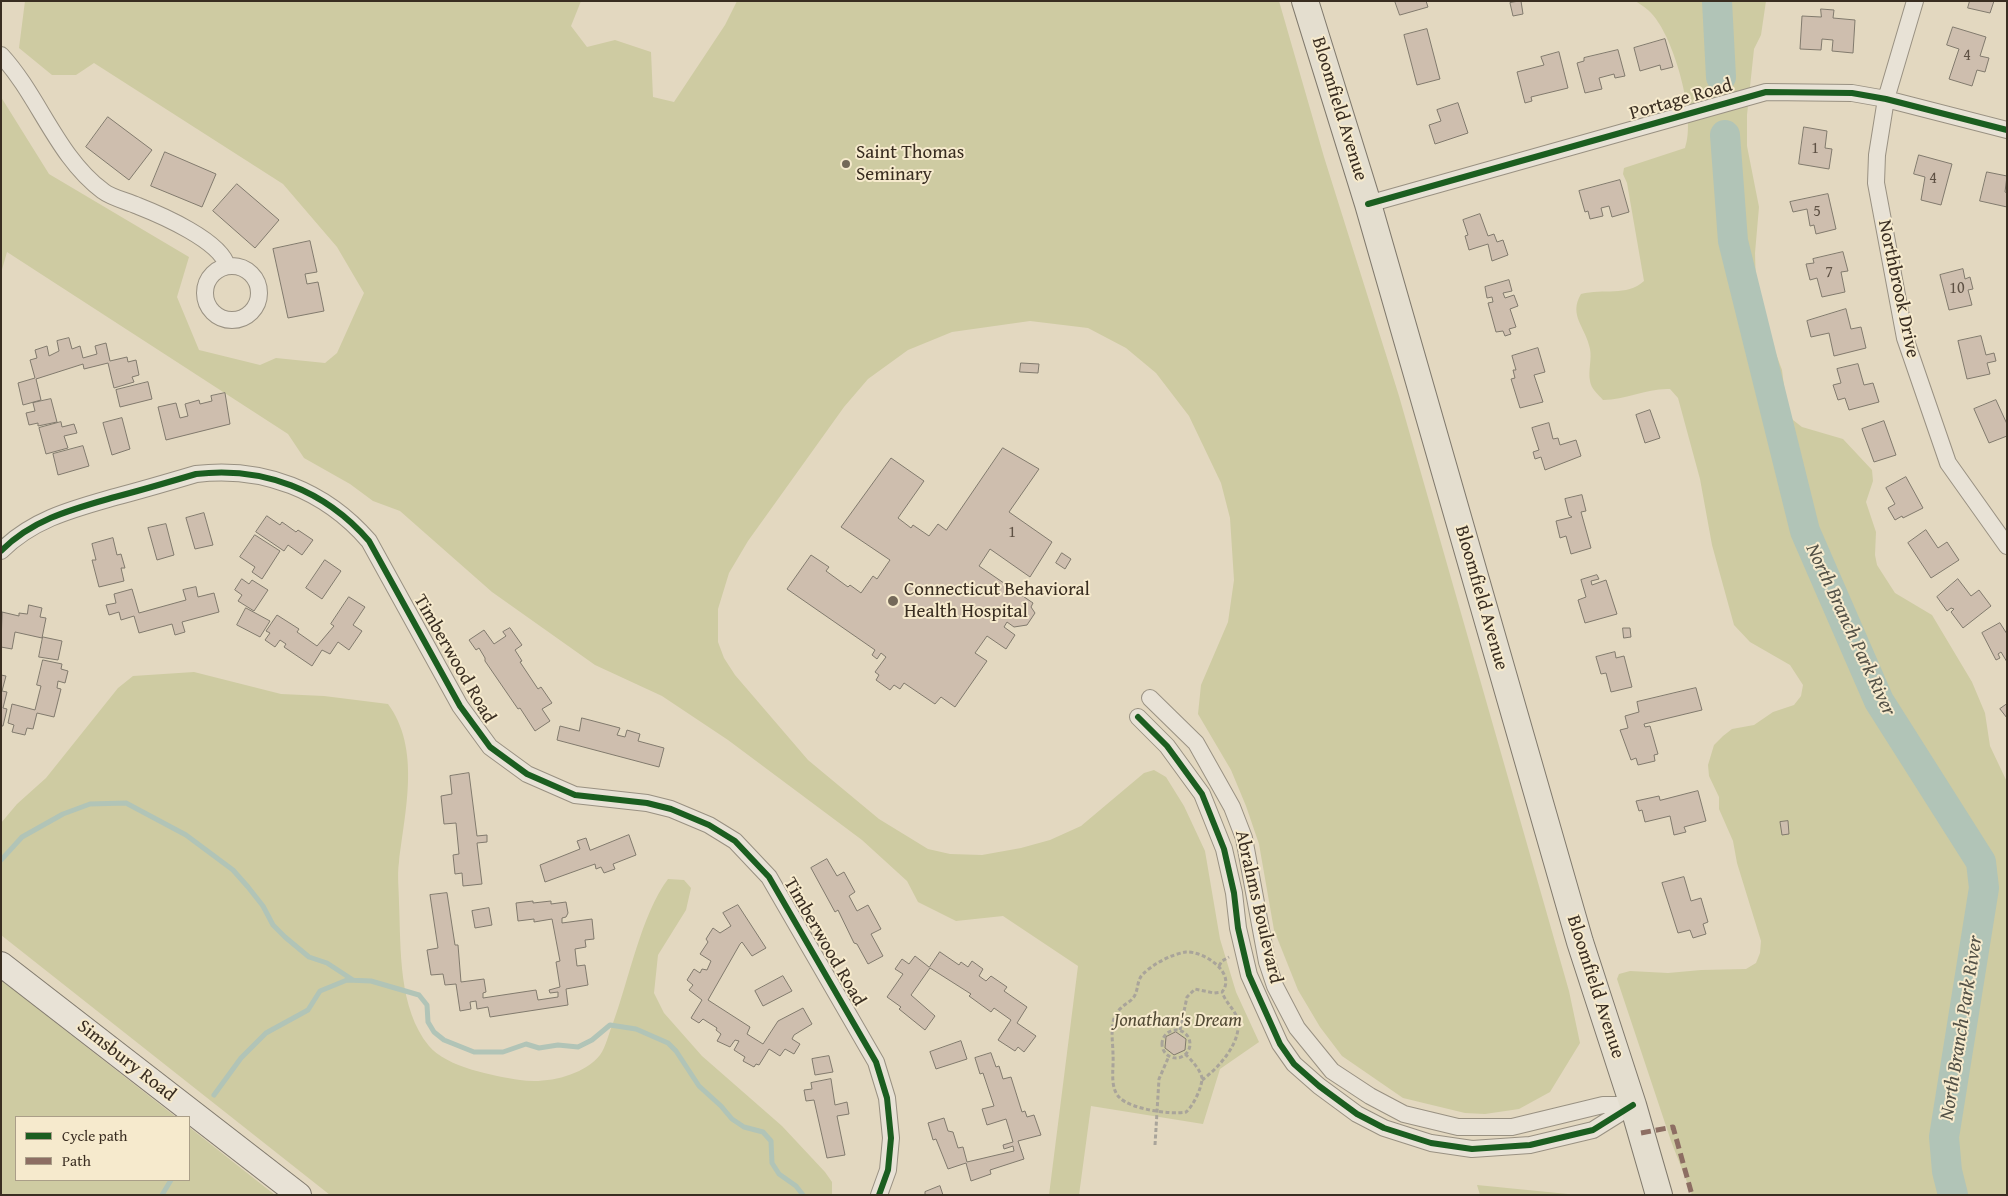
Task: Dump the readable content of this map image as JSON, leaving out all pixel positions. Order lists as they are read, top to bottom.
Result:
{
  "streets": {
    "main road": ["Bloomfield Avenue", "Simsbury Road"],
    "street": [
      "Portage Road",
      "Northbrook Drive",
      "Timberwood Road",
      "Abrahms Boulevard"
    ]
  },
  "crossings": [
    ["Portage Road", "Bloomfield Avenue"],
    ["Portage Road", "Northbrook Drive"],
    ["Bloomfield Avenue", "Abrahms Boulevard"]
  ],
  "water": ["North Branch Park River"],
  "parks": ["Jonathan's Dream"],
  "places": ["Saint Thomas Seminary", "Connecticut Behavioral Health Hospital"],
  "house_numbers": [
    "4",
    "1",
    "4",
    "5",
    "7",
    "10",
    "1"
  ],
  "legend": ["Cycle path", "Path"]
}
